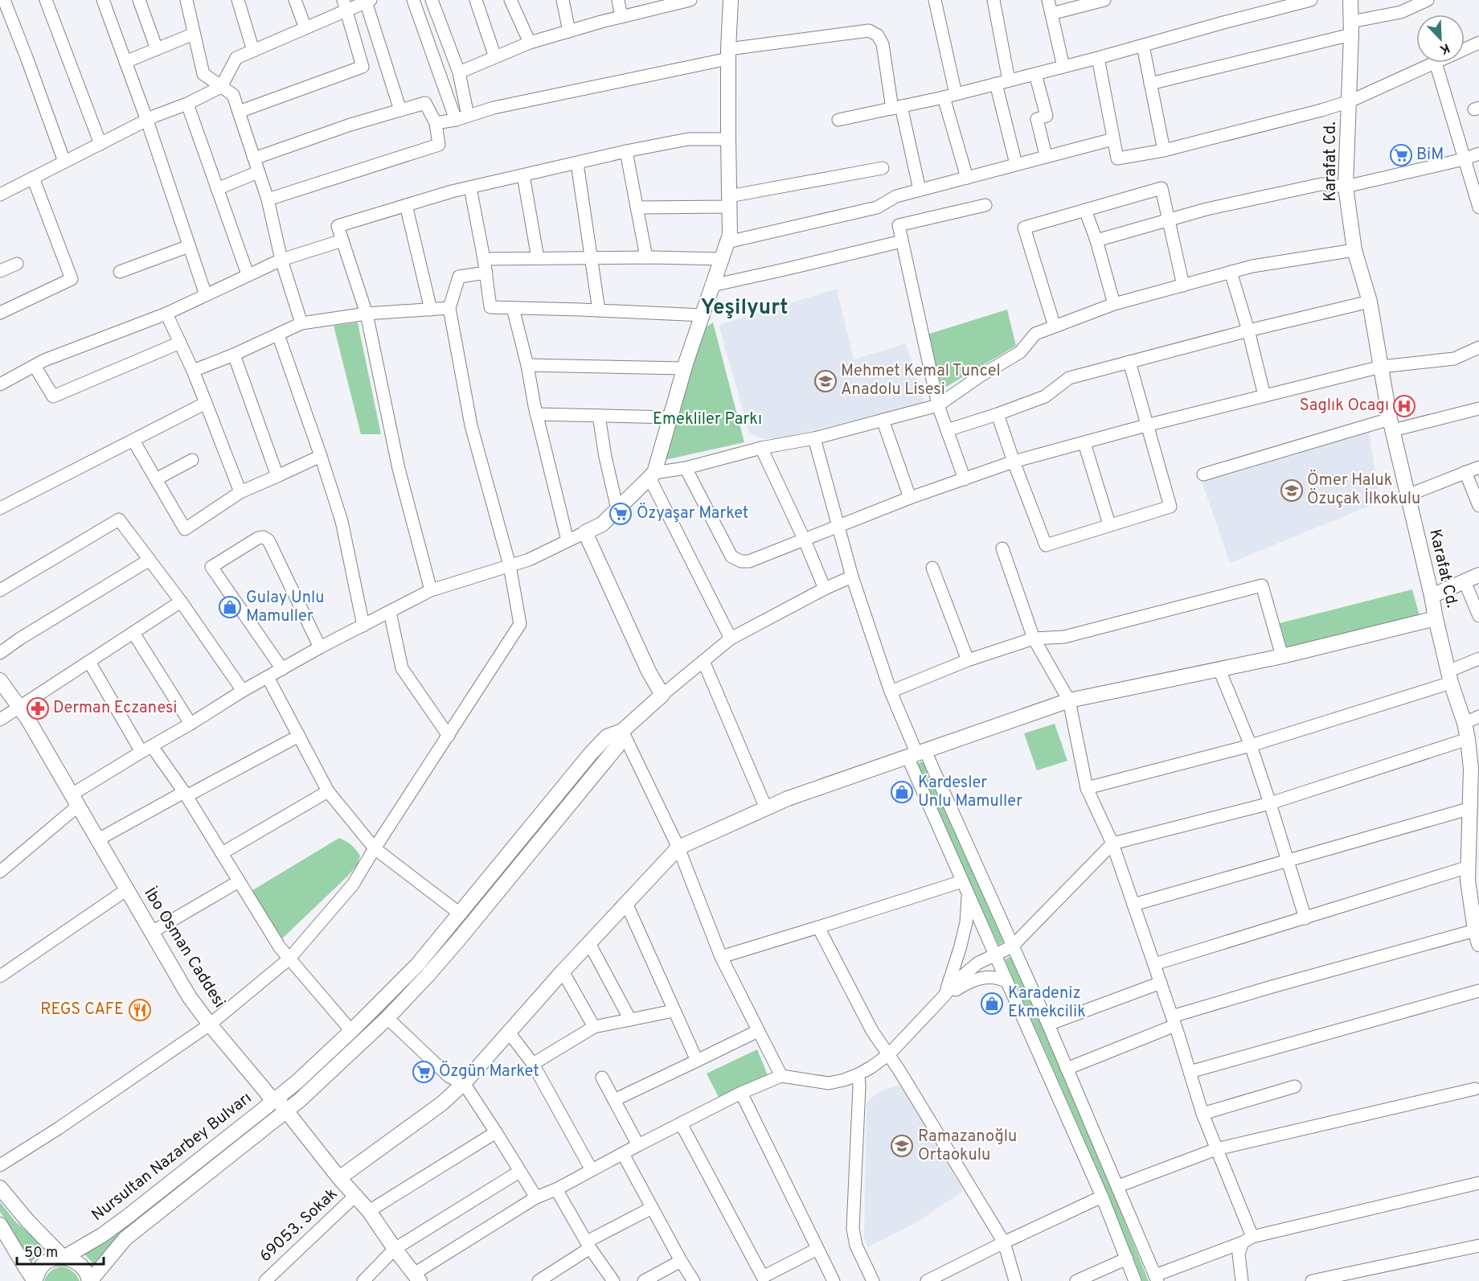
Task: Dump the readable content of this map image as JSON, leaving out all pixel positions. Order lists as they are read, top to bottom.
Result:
{
  "streets": {
    "main road": ["Karafat Cd.", "İbo Osman Caddesi", "Nursultan Nazarbey Bulvarı"],
    "street": ["69053. Sokak"]
  },
  "crossings": [
    ["İbo Osman Caddesi", "Nursultan Nazarbey Bulvarı"],
    ["İbo Osman Caddesi", "69053. Sokak"]
  ],
  "districts": ["Yeşilyurt"],
  "parks": ["Emekliler Parkı"],
  "places": {
    "supermarket": ["BiM", "Özyaşar Market", "Özgün Market"],
    "school or university": ["Mehmet Kemal Tuncel Anadolu Lisesi", "Ömer Haluk Özuçak İlkokulu", "Ramazanoğlu Ortaokulu"],
    "hospital": ["Saglık Ocagı"],
    "shop": ["Gulay Unlu Mamuller", "Kardesler Unlu Mamuller", "Karadeniz Ekmekcilik"],
    "pharmacy": ["Derman Eczanesi"],
    "restaurant": ["REGS CAFE"]
  },
  "scale_bar": "50 m",
  "north": "bottom right"
}
